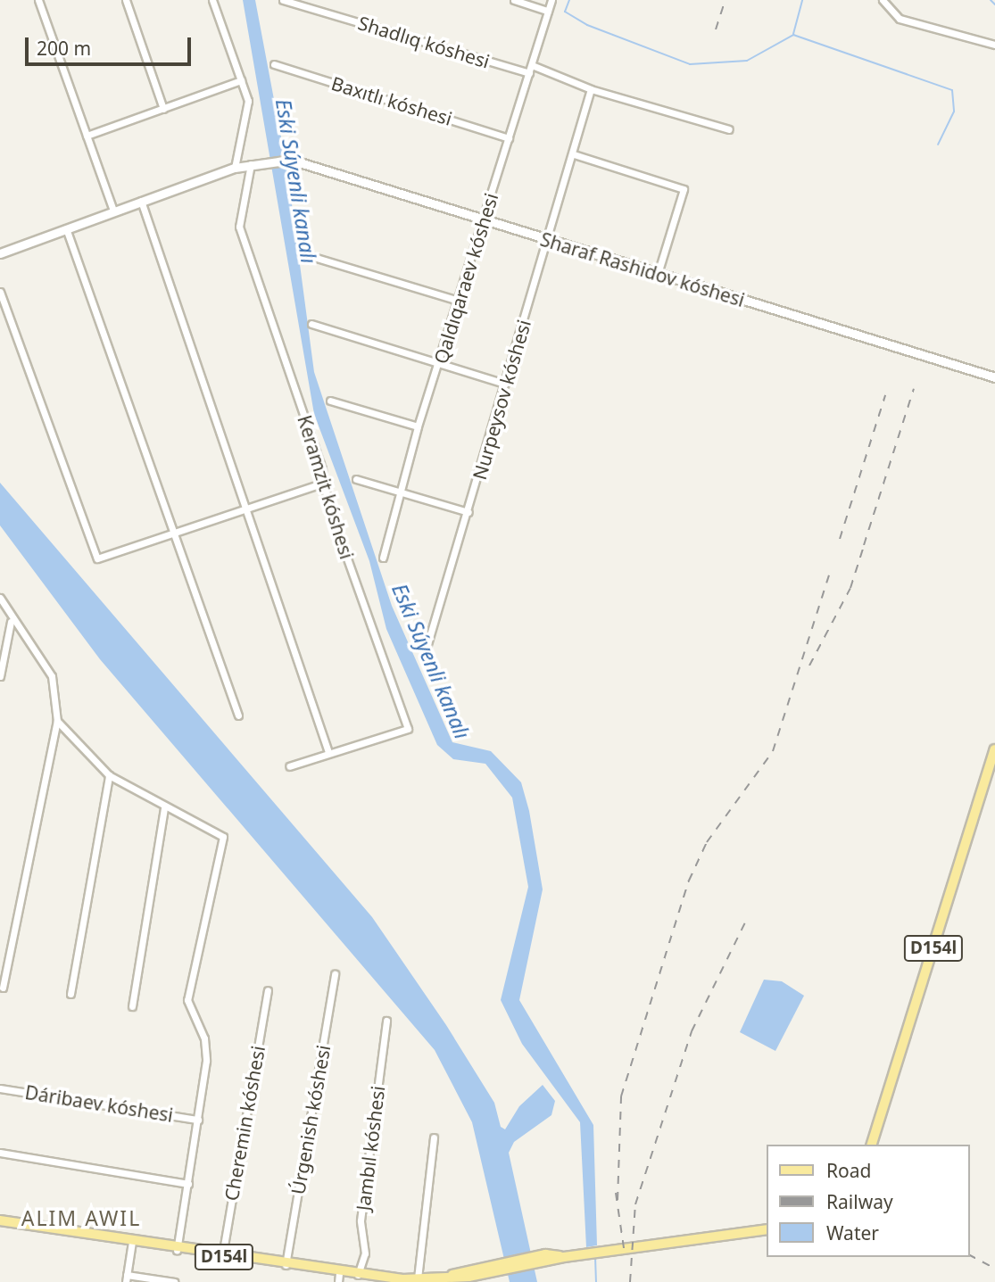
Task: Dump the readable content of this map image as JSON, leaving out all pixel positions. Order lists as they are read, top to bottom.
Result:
{
  "streets": {
    "main road": ["D154l"],
    "street": [
      "Shadlıq kóshesi",
      "Baxıtlı kóshesi",
      "Sharaf Rashidov kóshesi",
      "Qaldıqaraev kóshesi",
      "Nurpeysov kóshesi",
      "Keramzit kóshesi",
      "Dáribaev kóshesi",
      "Úrgenish kóshesi",
      "Cheremin kóshesi",
      "Jambıl kóshesi"
    ]
  },
  "crossings": [
    ["Shadlıq kóshesi", "Qaldıqaraev kóshesi"],
    ["Baxıtlı kóshesi", "Qaldıqaraev kóshesi"],
    ["Sharaf Rashidov kóshesi", "Qaldıqaraev kóshesi"],
    ["Sharaf Rashidov kóshesi", "Nurpeysov kóshesi"],
    ["Sharaf Rashidov kóshesi", "Keramzit kóshesi"],
    ["D154l", "Úrgenish kóshesi"],
    ["D154l", "Cheremin kóshesi"],
    ["D154l", "Jambıl kóshesi"]
  ],
  "districts": ["ALIM AWIL"],
  "water": ["Eski Súyenli kanalı"],
  "legend": ["Road", "Railway", "Water"],
  "scale_bar": "200 m"
}
